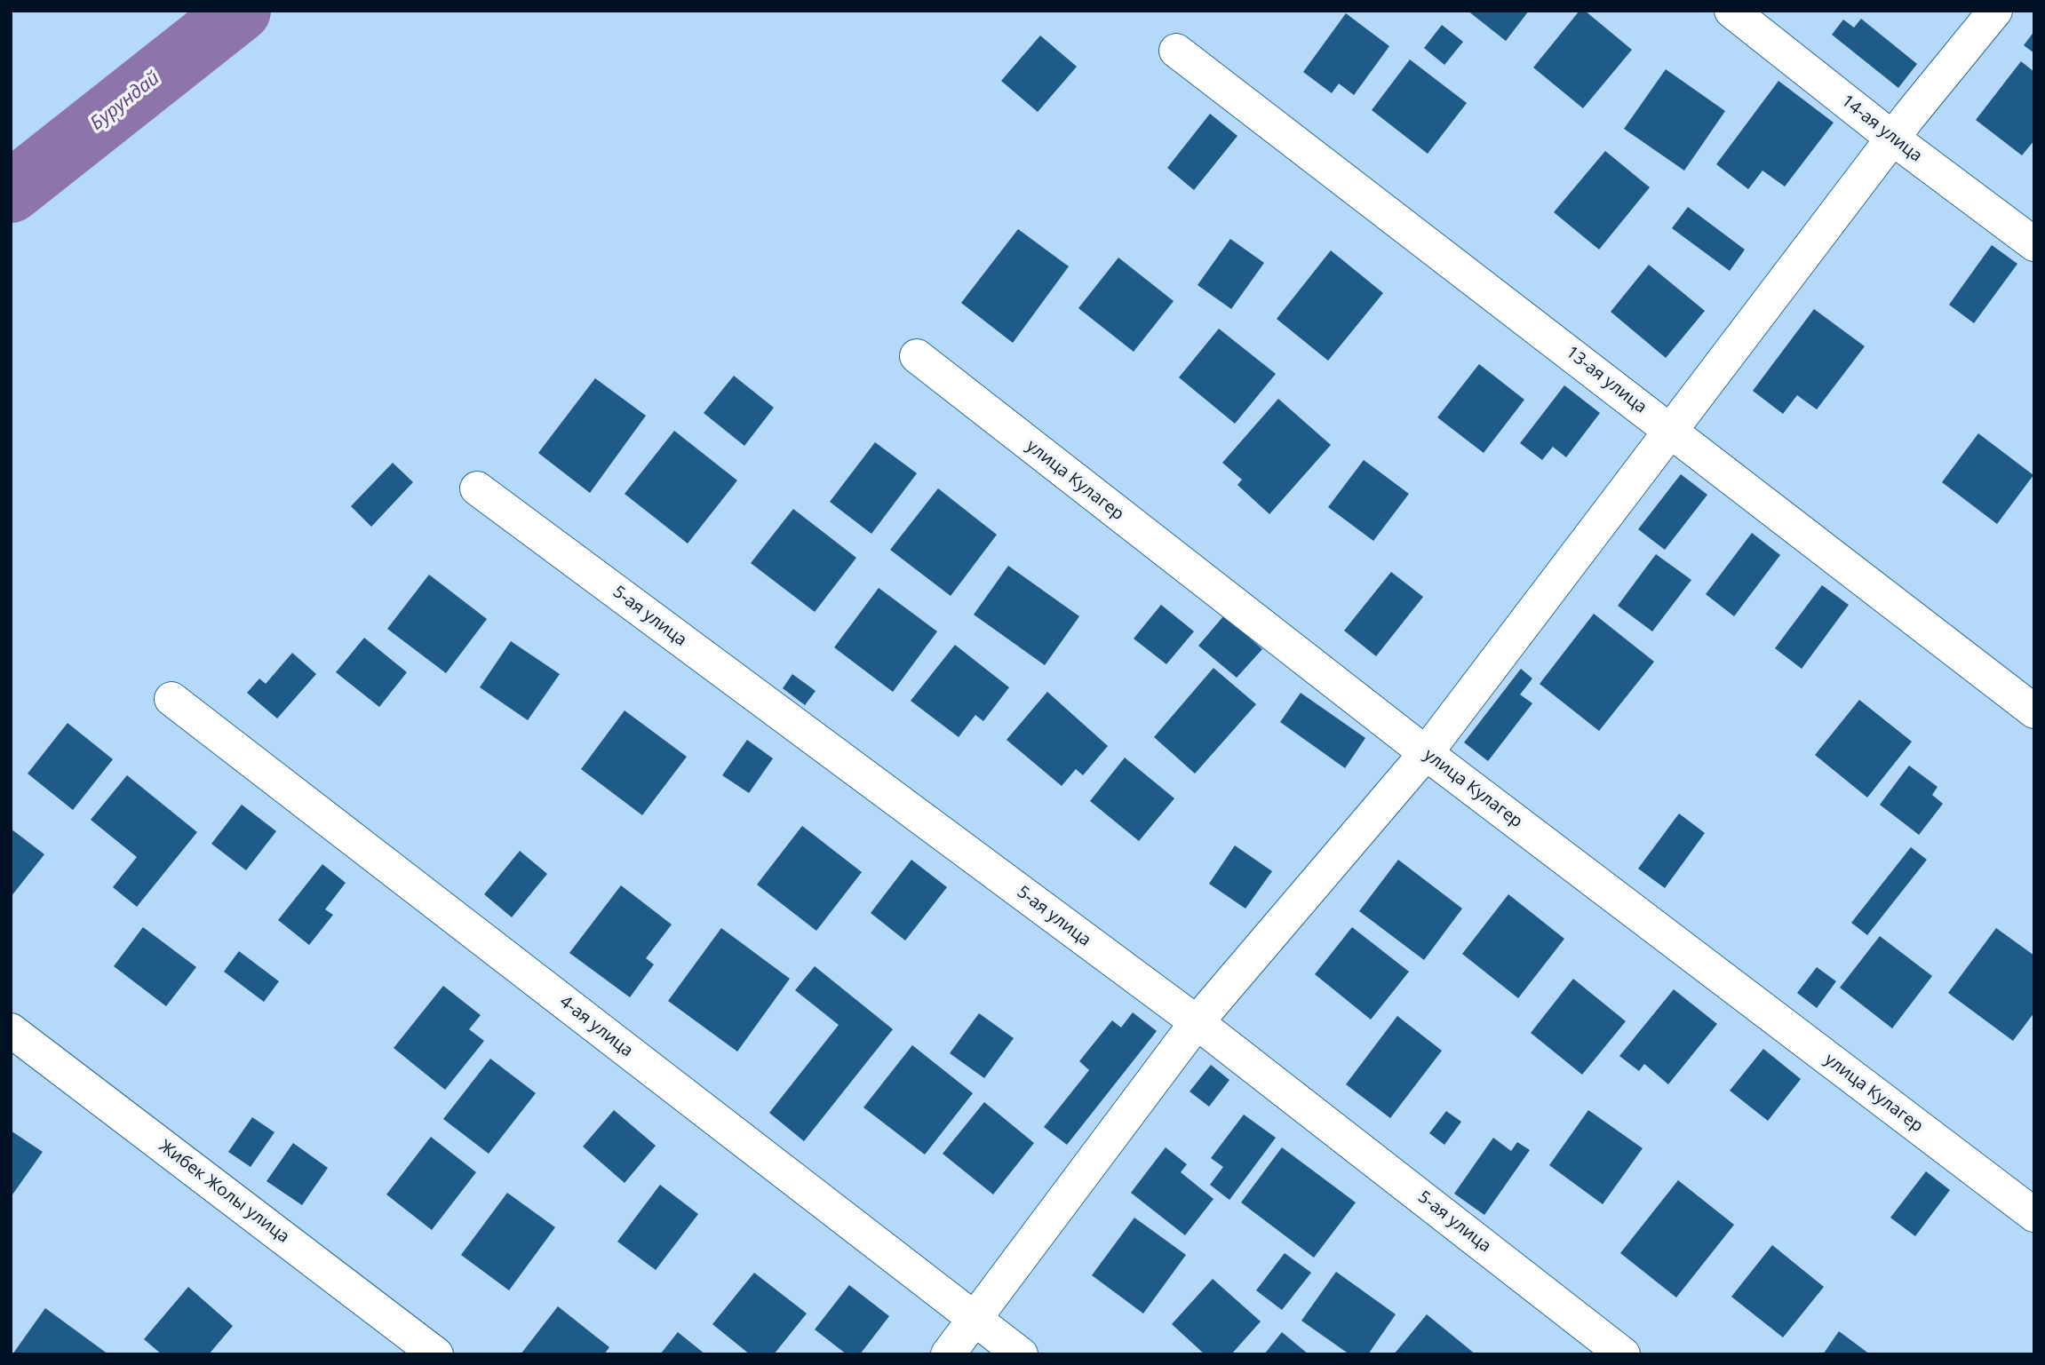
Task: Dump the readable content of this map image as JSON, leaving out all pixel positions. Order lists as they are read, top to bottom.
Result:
{
  "streets": {
    "street": [
      "14-ая улица",
      "13-ая улица",
      "улица Кулагер",
      "5-ая улица",
      "4-ая улица",
      "Жибек Жолы улица"
    ]
  },
  "water": ["Бурундай"]
}
